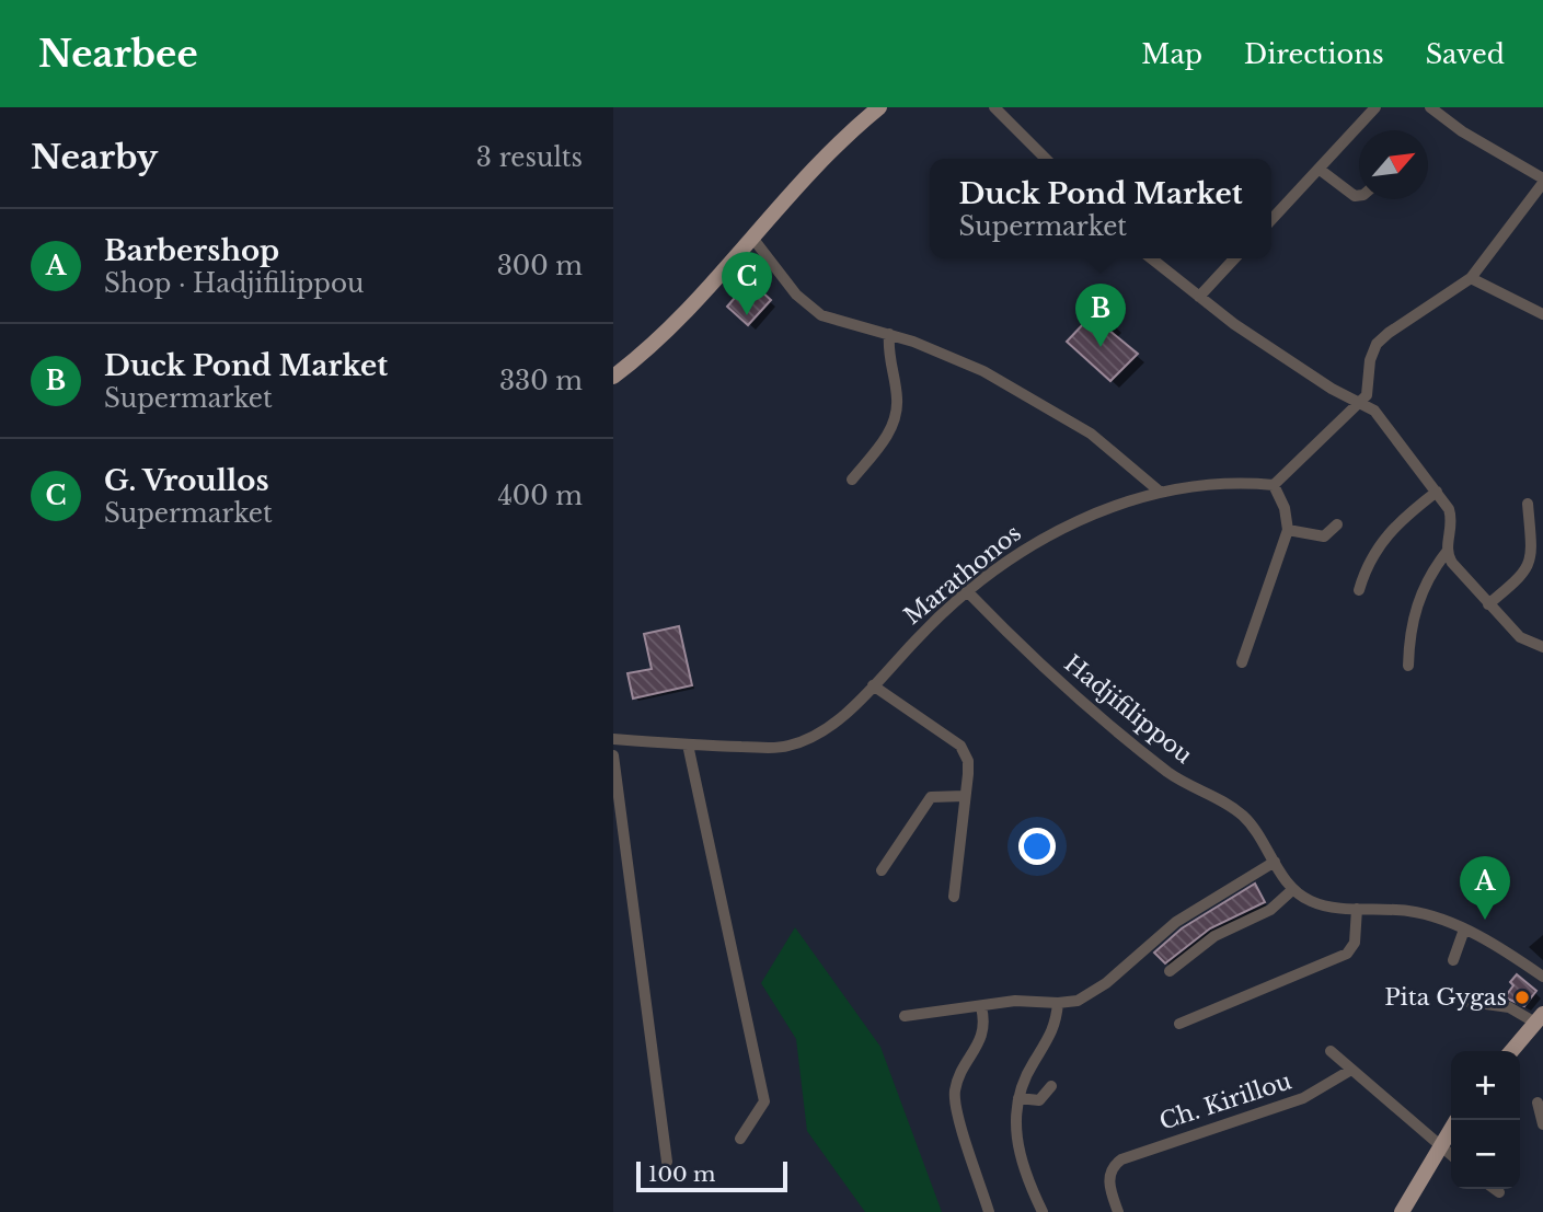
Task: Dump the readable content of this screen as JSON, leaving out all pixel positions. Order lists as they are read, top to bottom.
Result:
{
  "streets": {
    "street": ["Marathonos", "Hadjifilippou", "Ch. Kirillou"]
  },
  "crossings": [
    ["Marathonos", "Hadjifilippou"]
  ],
  "places": ["Pita Gygas"],
  "scale_bar": "100 m",
  "north": "top right",
  "page": {
    "header": "Nearbee",
    "nav": ["Map", "Directions", "Saved"],
    "heading": ["Nearby", "3 results"],
    "popup": ["Duck Pond Market", "Supermarket"],
    "list": [
      {
        "mark": "A",
        "name": "Barbershop",
        "note": "Shop · Hadjifilippou",
        "value": "300 m"
      },
      {
        "mark": "B",
        "name": "Duck Pond Market",
        "note": "Supermarket",
        "value": "330 m"
      },
      {
        "mark": "C",
        "name": "G. Vroullos",
        "note": "Supermarket",
        "value": "400 m"
      }
    ],
    "pins": ["C", "B", "A"],
    "map_buttons": ["+", "−"],
    "scale": "100 m"
  }
}
